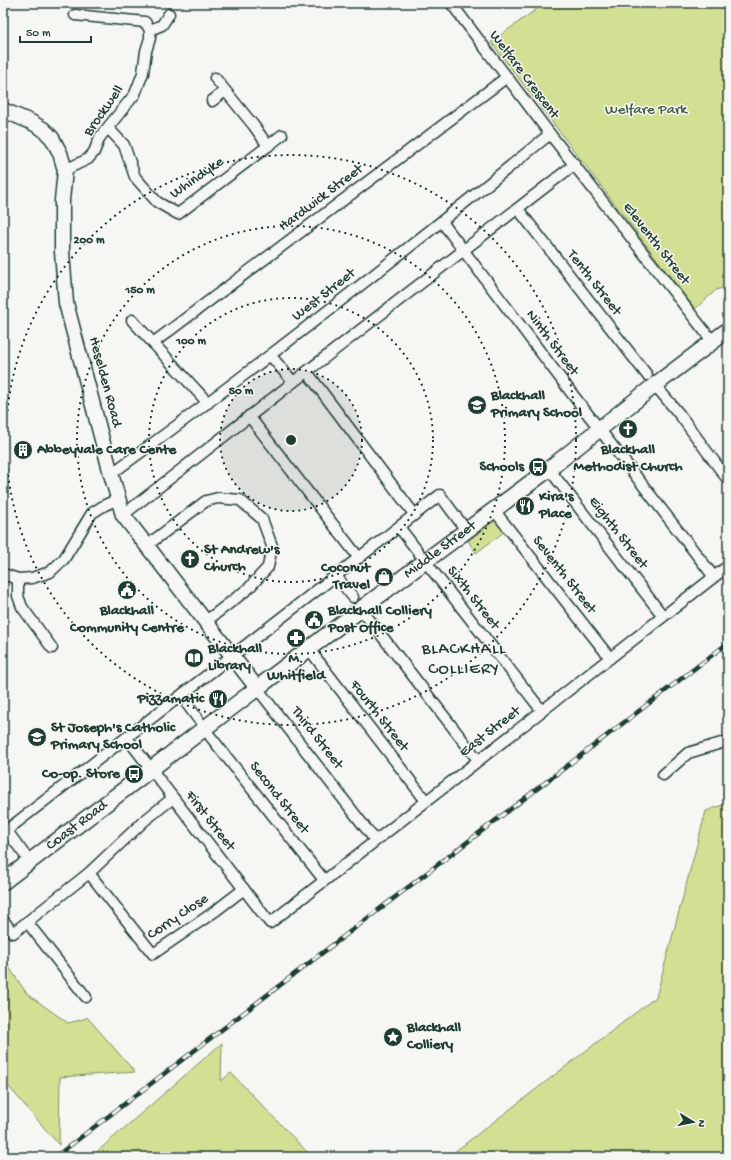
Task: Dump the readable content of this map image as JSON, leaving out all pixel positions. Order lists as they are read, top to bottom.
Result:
{
  "streets": {
    "main road": ["Middle Street", "Coast Road"],
    "street": [
      "Welfare Crescent",
      "Brockwell",
      "Whindyke",
      "Hardwick Street",
      "Eleventh Street",
      "Tenth Street",
      "West Street",
      "Ninth Street",
      "Heselden Road",
      "Eighth Street",
      "Seventh Street",
      "Sixth Street",
      "Fourth Street",
      "East Street",
      "Third Street",
      "Second Street",
      "First Street",
      "Corry Close"
    ]
  },
  "crossings": [
    ["Welfare Crescent", "Hardwick Street"],
    ["Welfare Crescent", "Eleventh Street"],
    ["Welfare Crescent", "West Street"],
    ["Brockwell", "Whindyke"],
    ["Brockwell", "Heselden Road"],
    ["Eleventh Street", "Middle Street"],
    ["Tenth Street", "Middle Street"],
    ["West Street", "Ninth Street"],
    ["West Street", "Heselden Road"],
    ["Ninth Street", "Middle Street"],
    ["Ninth Street", "East Street"],
    ["Heselden Road", "Third Street"],
    ["Eighth Street", "Middle Street"],
    ["Eighth Street", "East Street"],
    ["Middle Street", "Seventh Street"],
    ["Middle Street", "Sixth Street"],
    ["Middle Street", "Fourth Street"],
    ["Middle Street", "Third Street"],
    ["Middle Street", "First Street"],
    ["Middle Street", "Coast Road"],
    ["Seventh Street", "East Street"],
    ["Sixth Street", "East Street"],
    ["Fourth Street", "East Street"],
    ["East Street", "Third Street"],
    ["East Street", "Second Street"],
    ["East Street", "First Street"],
    ["First Street", "Coast Road"],
    ["First Street", "Corry Close"]
  ],
  "districts": ["BLACKHALL COLLIERY"],
  "parks": ["Welfare Park"],
  "places": {
    "school or university": ["Blackhall Primary School", "St Joseph's Catholic Primary School"],
    "church": ["Blackhall Methodist Church", "St Andrew's Church"],
    "building": ["Abbeyvale Care Cente"],
    "bus stop": ["Schools", "Co-op. Store"],
    "restaurant": ["Kira's Place", "Pizzamatic"],
    "shop": ["Coconut Travel"],
    "public building": ["Blackhall Community Centre", "Blackhall Colliery Post Office"],
    "pharmacy": ["M. Whitfield"],
    "library": ["Blackhall Library"],
    "place": ["Blackhall Colliery"]
  },
  "scale_bar": "50 m",
  "north": "right",
  "rings": [
    "200 m",
    "150 m",
    "100 m",
    "50 m"
  ]
}
